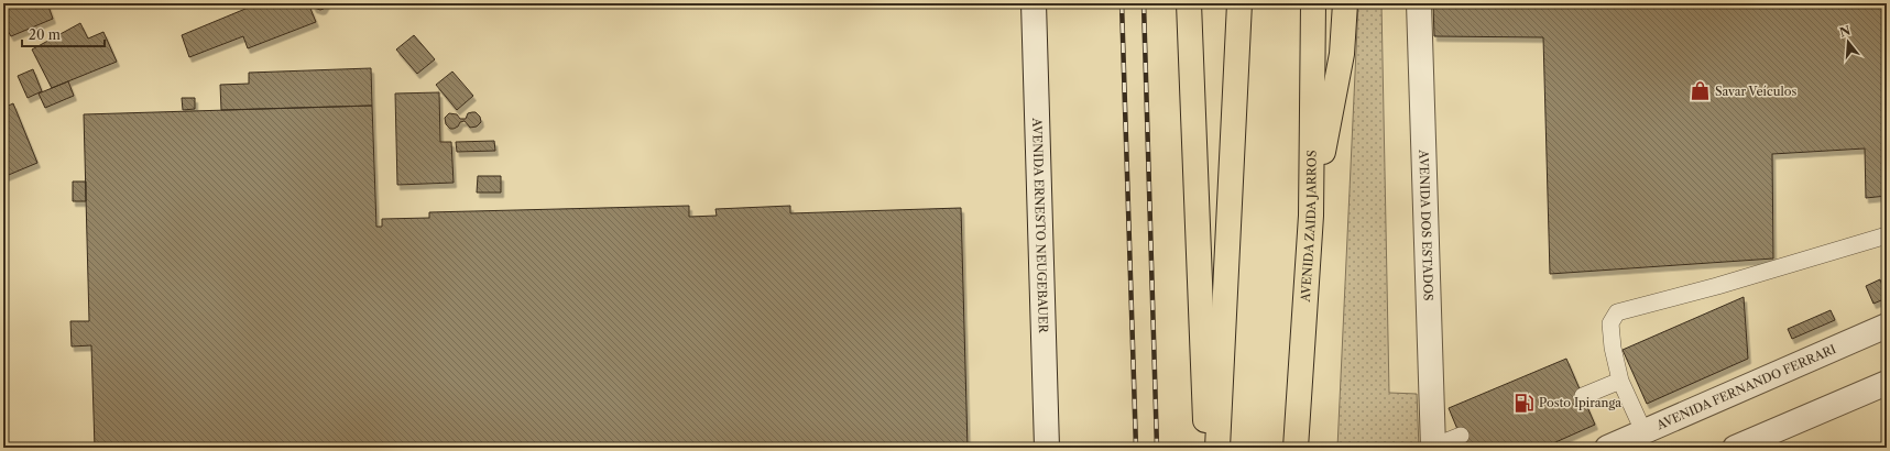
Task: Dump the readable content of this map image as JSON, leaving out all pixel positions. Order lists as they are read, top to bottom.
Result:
{
  "streets": {
    "highway": ["AVENIDA ZAIDA JARROS"],
    "street": ["AVENIDA ERNESTO NEUGEBAUER", "AVENIDA DOS ESTADOS", "AVENIDA FERNANDO FERRARI"]
  },
  "places": {
    "shop": ["Savar Veículos"],
    "fuel station": ["Posto Ipiranga"]
  },
  "scale_bar": "20 m",
  "north": "top"
}
